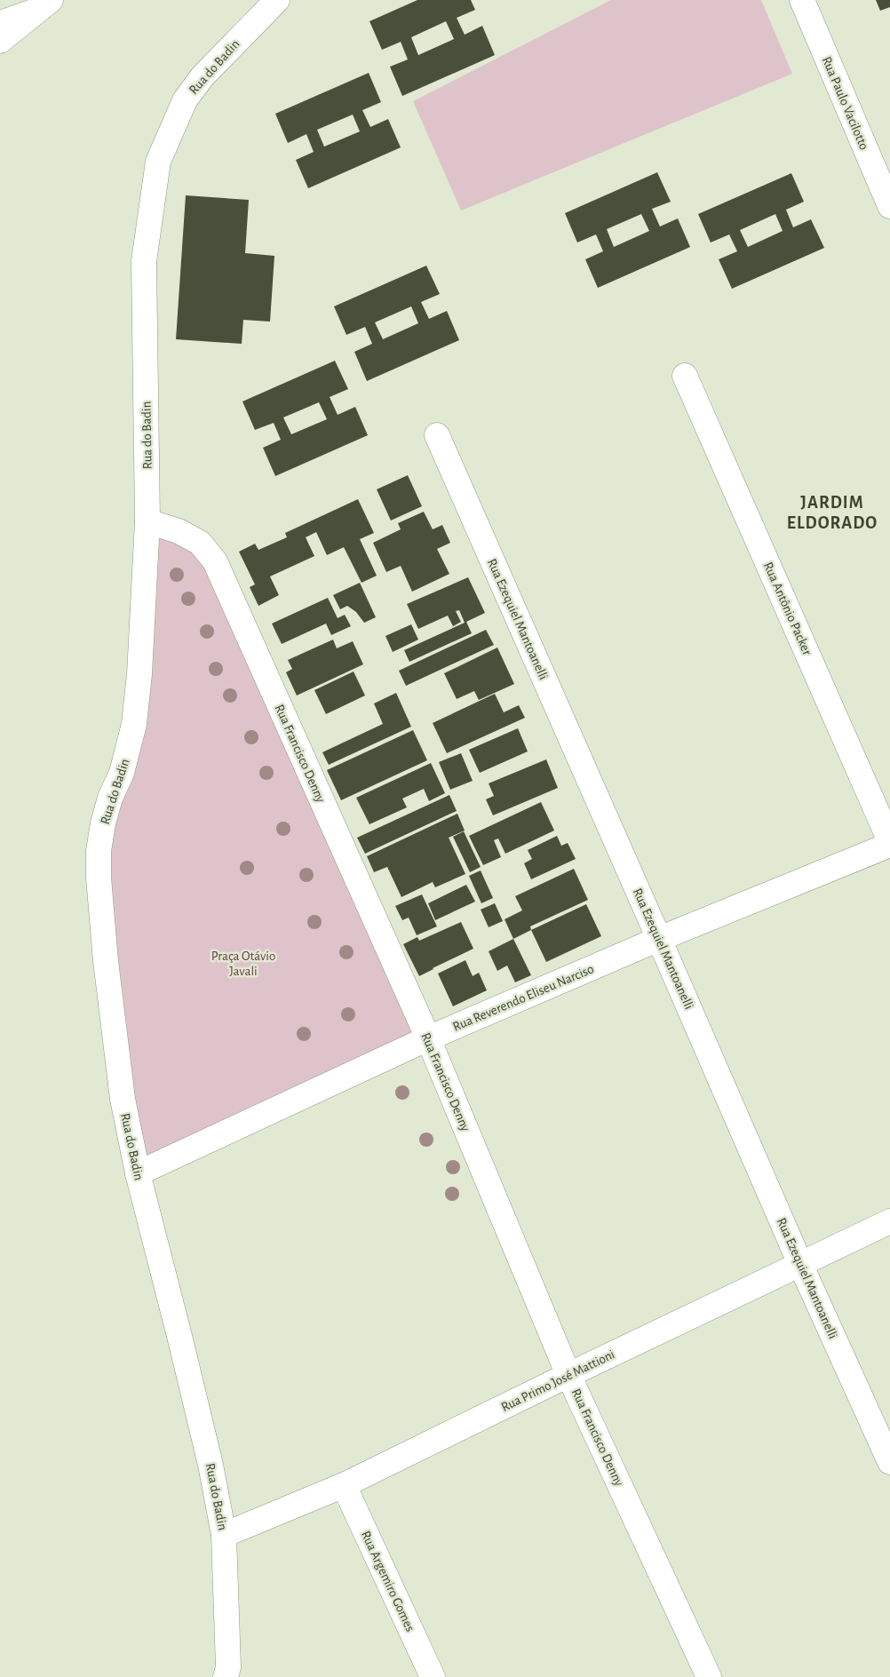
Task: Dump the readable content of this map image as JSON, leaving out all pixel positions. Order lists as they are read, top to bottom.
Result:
{
  "streets": {
    "street": [
      "Rua do Badin",
      "Rua Paulo Vacilotto",
      "Rua Antônio Packer",
      "Rua Ezequiel Mantoanelli",
      "Rua Francisco Denny",
      "Rua Reverendo Eliseu Narciso",
      "Rua Primo José Mattioni",
      "Rua Argemiro Gomes"
    ]
  },
  "crossings": [
    ["Rua do Badin", "Rua Francisco Denny"],
    ["Rua do Badin", "Rua Reverendo Eliseu Narciso"],
    ["Rua do Badin", "Rua Primo José Mattioni"],
    ["Rua Ezequiel Mantoanelli", "Rua Reverendo Eliseu Narciso"],
    ["Rua Ezequiel Mantoanelli", "Rua Primo José Mattioni"],
    ["Rua Francisco Denny", "Rua Reverendo Eliseu Narciso"],
    ["Rua Francisco Denny", "Rua Primo José Mattioni"],
    ["Rua Primo José Mattioni", "Rua Argemiro Gomes"]
  ],
  "districts": ["JARDIM ELDORADO"],
  "parks": ["Praça Otávio Javali"]
}
